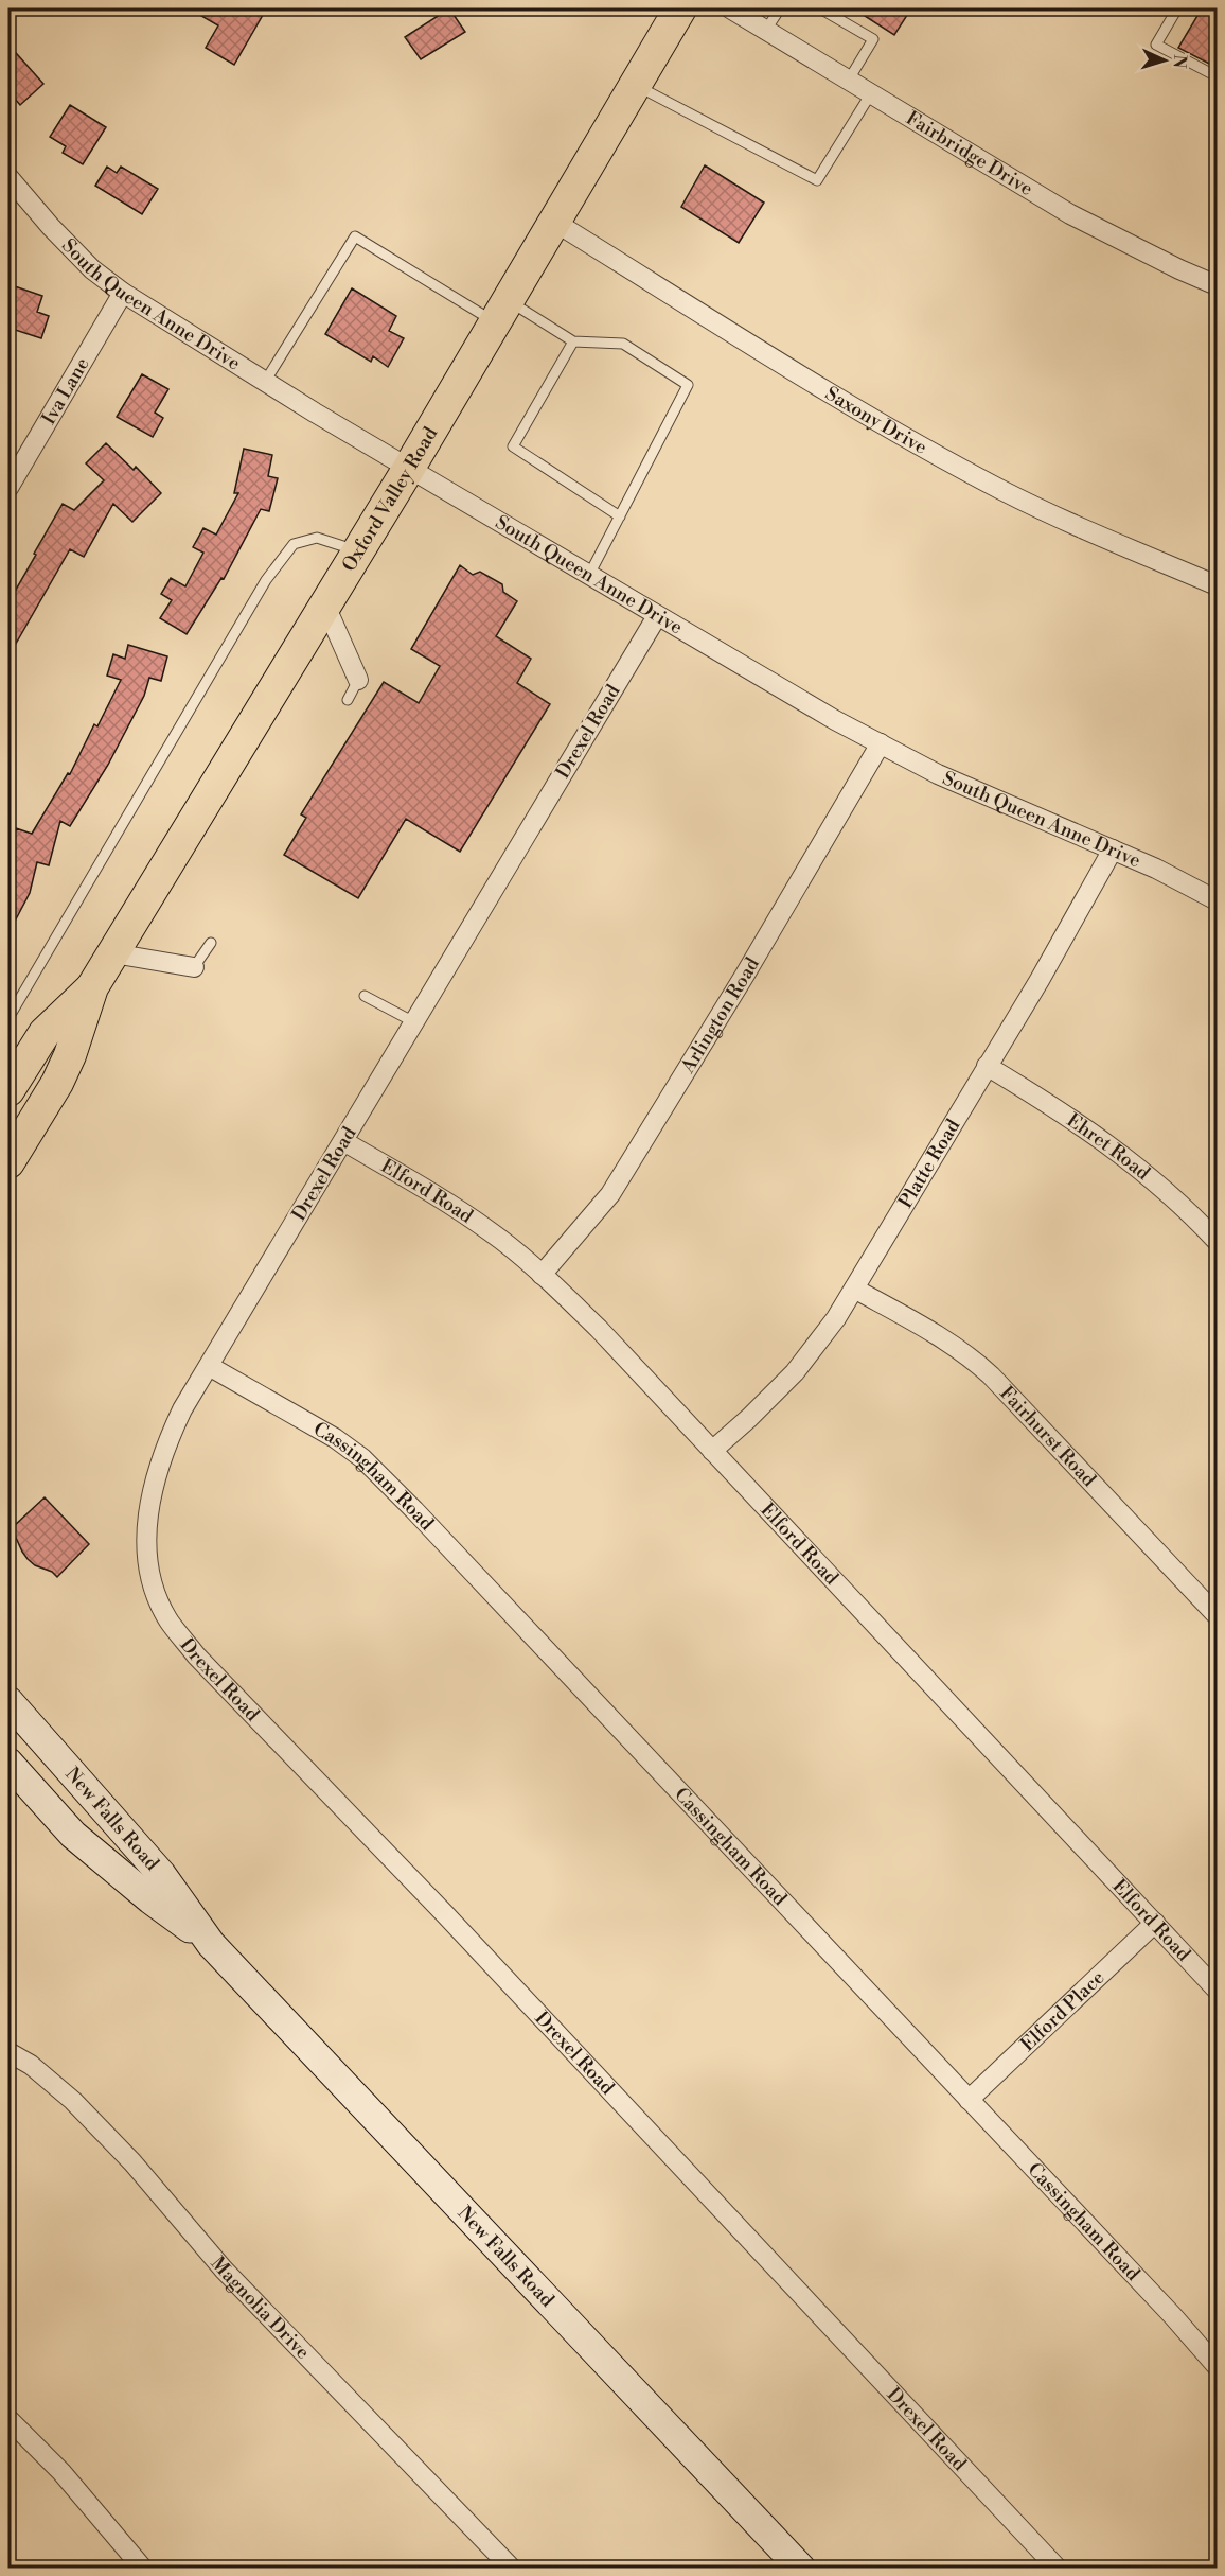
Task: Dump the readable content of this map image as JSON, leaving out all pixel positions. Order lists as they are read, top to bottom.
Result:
{
  "streets": {
    "main road": ["Oxford Valley Road", "New Falls Road"],
    "street": [
      "Fairbridge Drive",
      "South Queen Anne Drive",
      "Iva Lane",
      "Saxony Drive",
      "Drexel Road",
      "Arlington Road",
      "Ehret Road",
      "Platte Road",
      "Elford Road",
      "Fairhurst Road",
      "Cassingham Road",
      "Elford Place",
      "Magnolia Drive"
    ]
  },
  "crossings": [
    ["South Queen Anne Drive", "Iva Lane"],
    ["South Queen Anne Drive", "Oxford Valley Road"],
    ["South Queen Anne Drive", "Drexel Road"],
    ["South Queen Anne Drive", "Arlington Road"],
    ["South Queen Anne Drive", "Platte Road"],
    ["Saxony Drive", "Oxford Valley Road"],
    ["Drexel Road", "Elford Road"],
    ["Drexel Road", "Cassingham Road"],
    ["Arlington Road", "Elford Road"],
    ["Ehret Road", "Platte Road"],
    ["Platte Road", "Elford Road"],
    ["Platte Road", "Fairhurst Road"],
    ["Elford Road", "Elford Place"],
    ["Cassingham Road", "Elford Place"]
  ],
  "north": "right"
}
